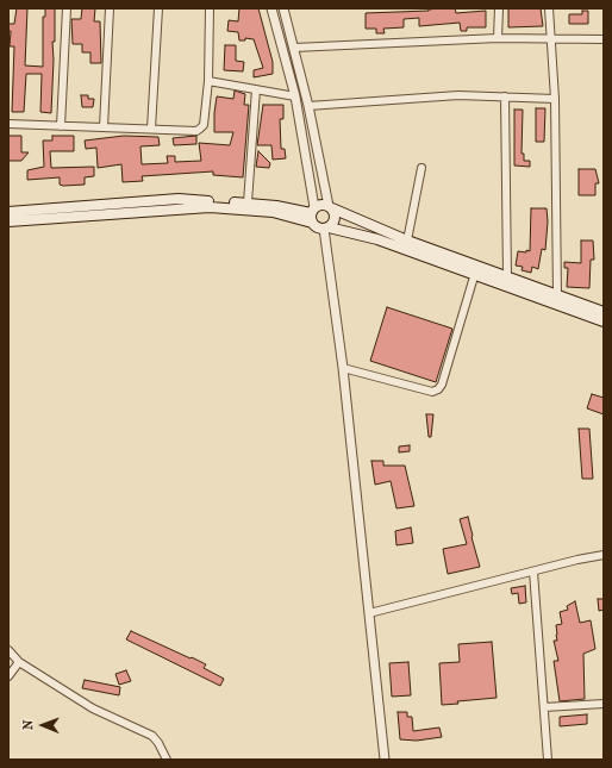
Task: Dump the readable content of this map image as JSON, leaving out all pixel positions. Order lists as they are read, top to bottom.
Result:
{
  "north": "left"
}
